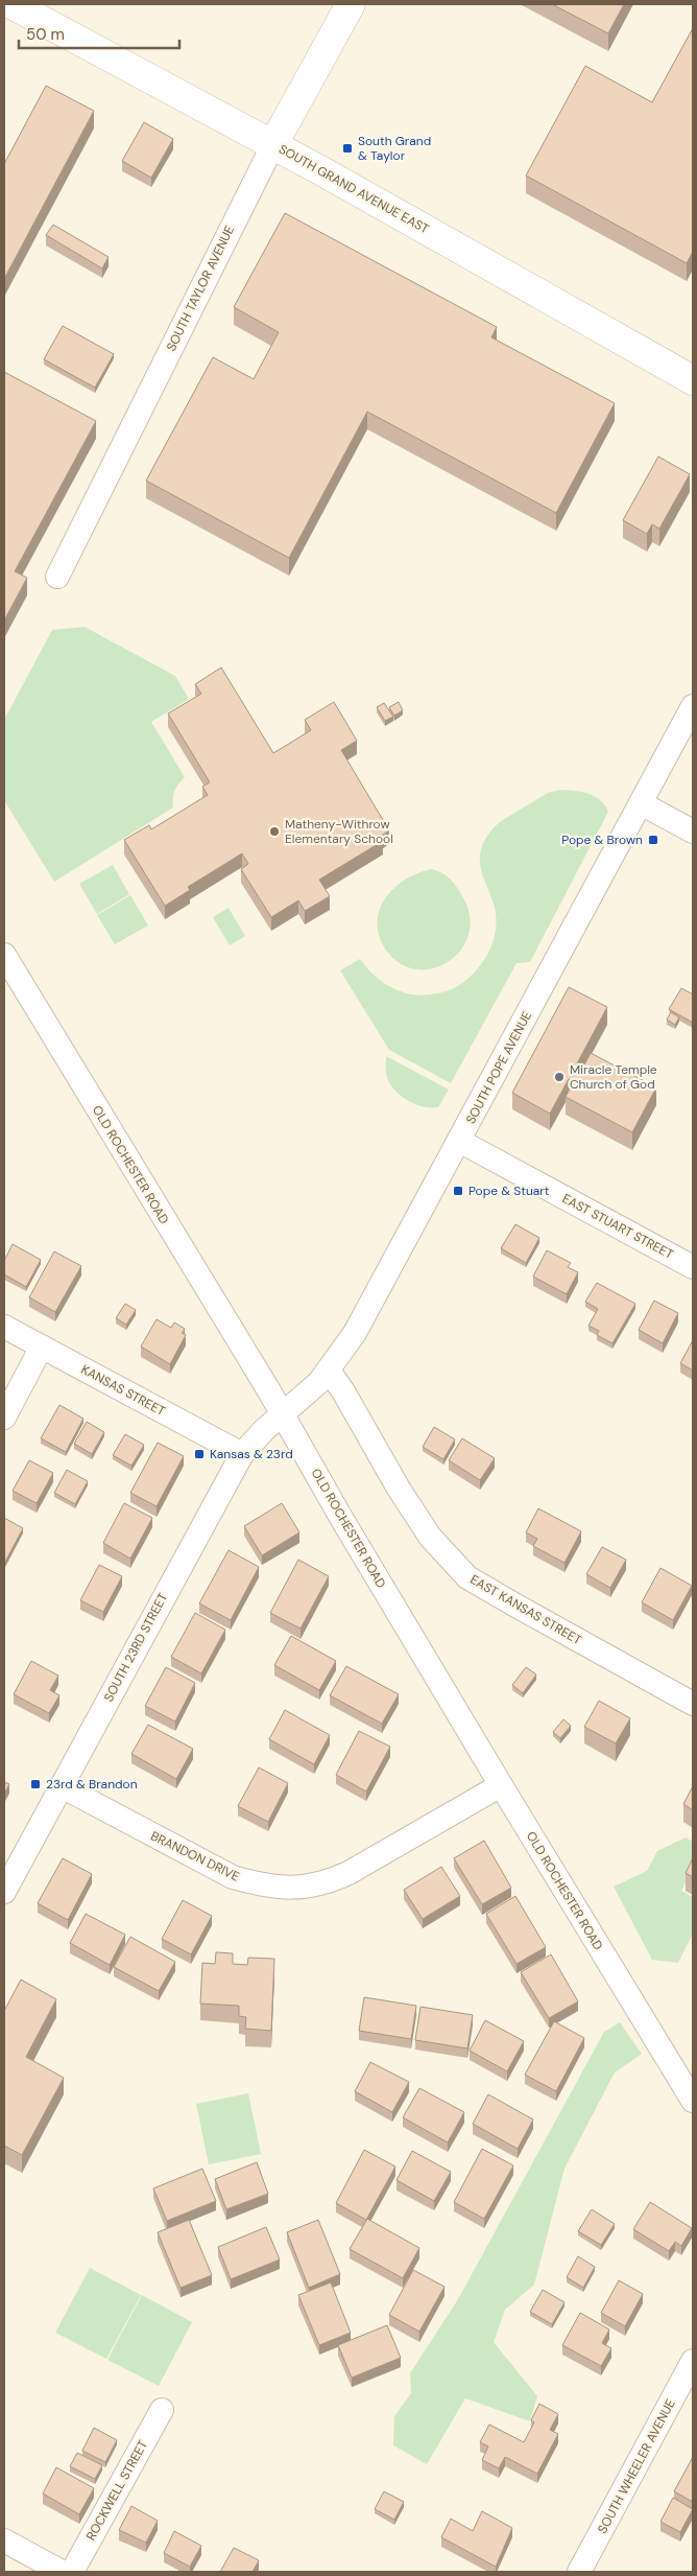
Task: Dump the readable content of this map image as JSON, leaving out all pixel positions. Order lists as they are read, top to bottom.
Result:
{
  "streets": {
    "main road": ["SOUTH GRAND AVENUE EAST", "SOUTH TAYLOR AVENUE"],
    "street": [
      "SOUTH POPE AVENUE",
      "OLD ROCHESTER ROAD",
      "EAST STUART STREET",
      "KANSAS STREET",
      "EAST KANSAS STREET",
      "SOUTH 23RD STREET",
      "BRANDON DRIVE",
      "SOUTH WHEELER AVENUE",
      "ROCKWELL STREET"
    ]
  },
  "crossings": [
    ["SOUTH GRAND AVENUE EAST", "SOUTH TAYLOR AVENUE"],
    ["SOUTH POPE AVENUE", "OLD ROCHESTER ROAD"],
    ["SOUTH POPE AVENUE", "EAST STUART STREET"],
    ["SOUTH POPE AVENUE", "EAST KANSAS STREET"],
    ["SOUTH POPE AVENUE", "SOUTH 23RD STREET"],
    ["OLD ROCHESTER ROAD", "SOUTH 23RD STREET"],
    ["OLD ROCHESTER ROAD", "BRANDON DRIVE"],
    ["KANSAS STREET", "SOUTH 23RD STREET"],
    ["SOUTH 23RD STREET", "BRANDON DRIVE"]
  ],
  "places": {
    "transit": [
      "South Grand & Taylor",
      "Pope & Brown",
      "Pope & Stuart",
      "Kansas & 23rd",
      "23rd & Brandon"
    ],
    "other": ["Matheny-Withrow Elementary School", "Miracle Temple Church of God"]
  },
  "scale_bar": "50 m"
}
